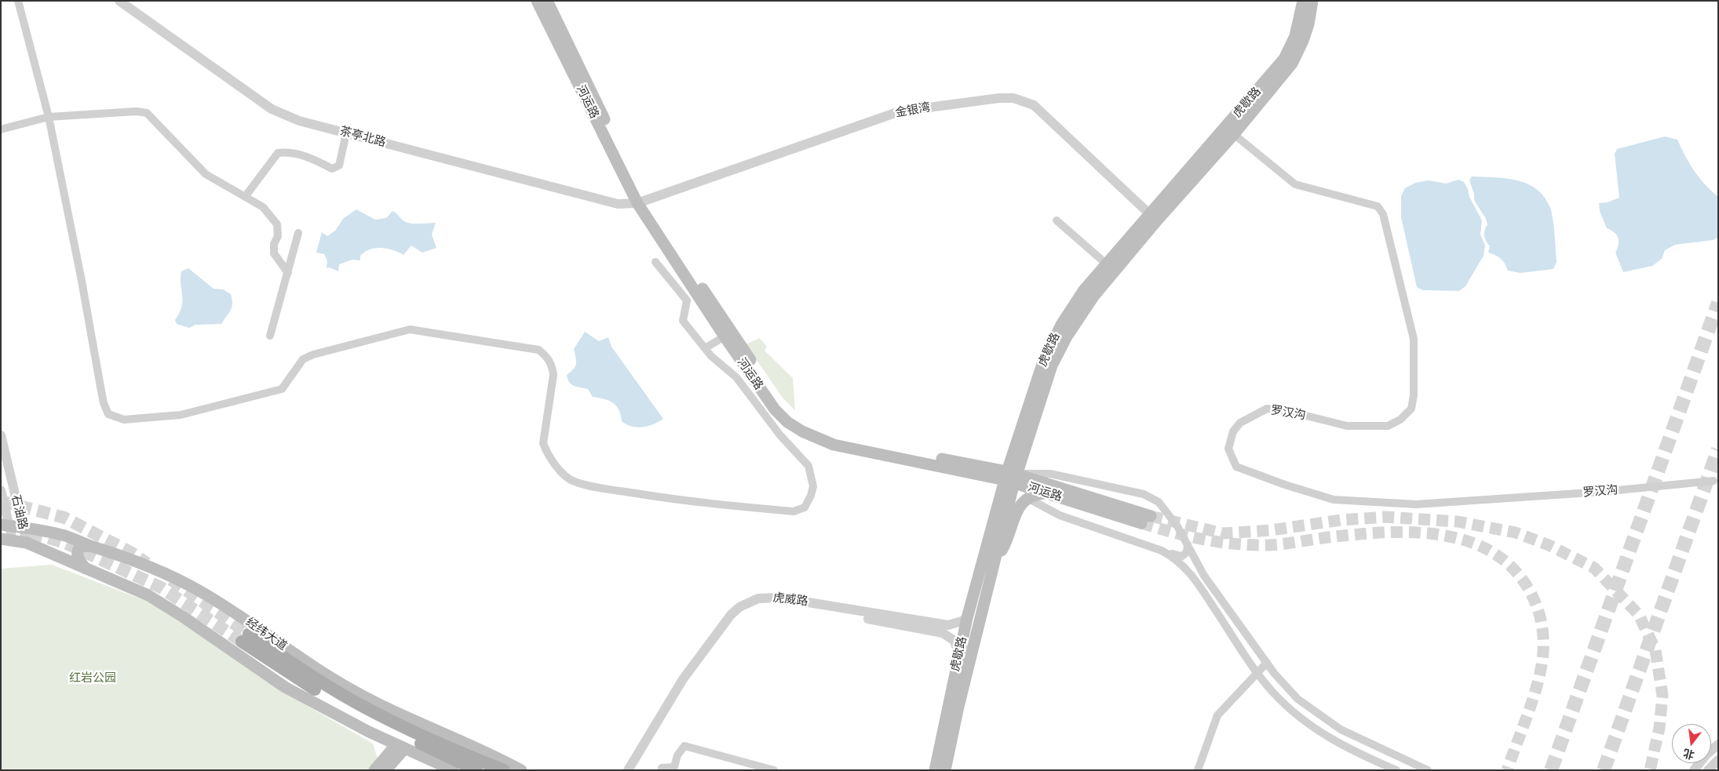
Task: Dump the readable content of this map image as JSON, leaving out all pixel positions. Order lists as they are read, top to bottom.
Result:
{
  "streets": {
    "main road": ["河运路", "虎歇路", "经纬大道"],
    "street": [
      "金银湾",
      "茶亭北路",
      "罗汉沟",
      "石油路",
      "虎威路"
    ]
  },
  "crossings": [
    ["河运路", "虎歇路"],
    ["河运路", "金银湾"],
    ["河运路", "茶亭北路"],
    ["虎歇路", "金银湾"],
    ["虎歇路", "罗汉沟"],
    ["虎歇路", "虎威路"],
    ["金银湾", "茶亭北路"],
    ["石油路", "经纬大道"]
  ],
  "parks": ["红岩公园"],
  "north": "bottom"
}
